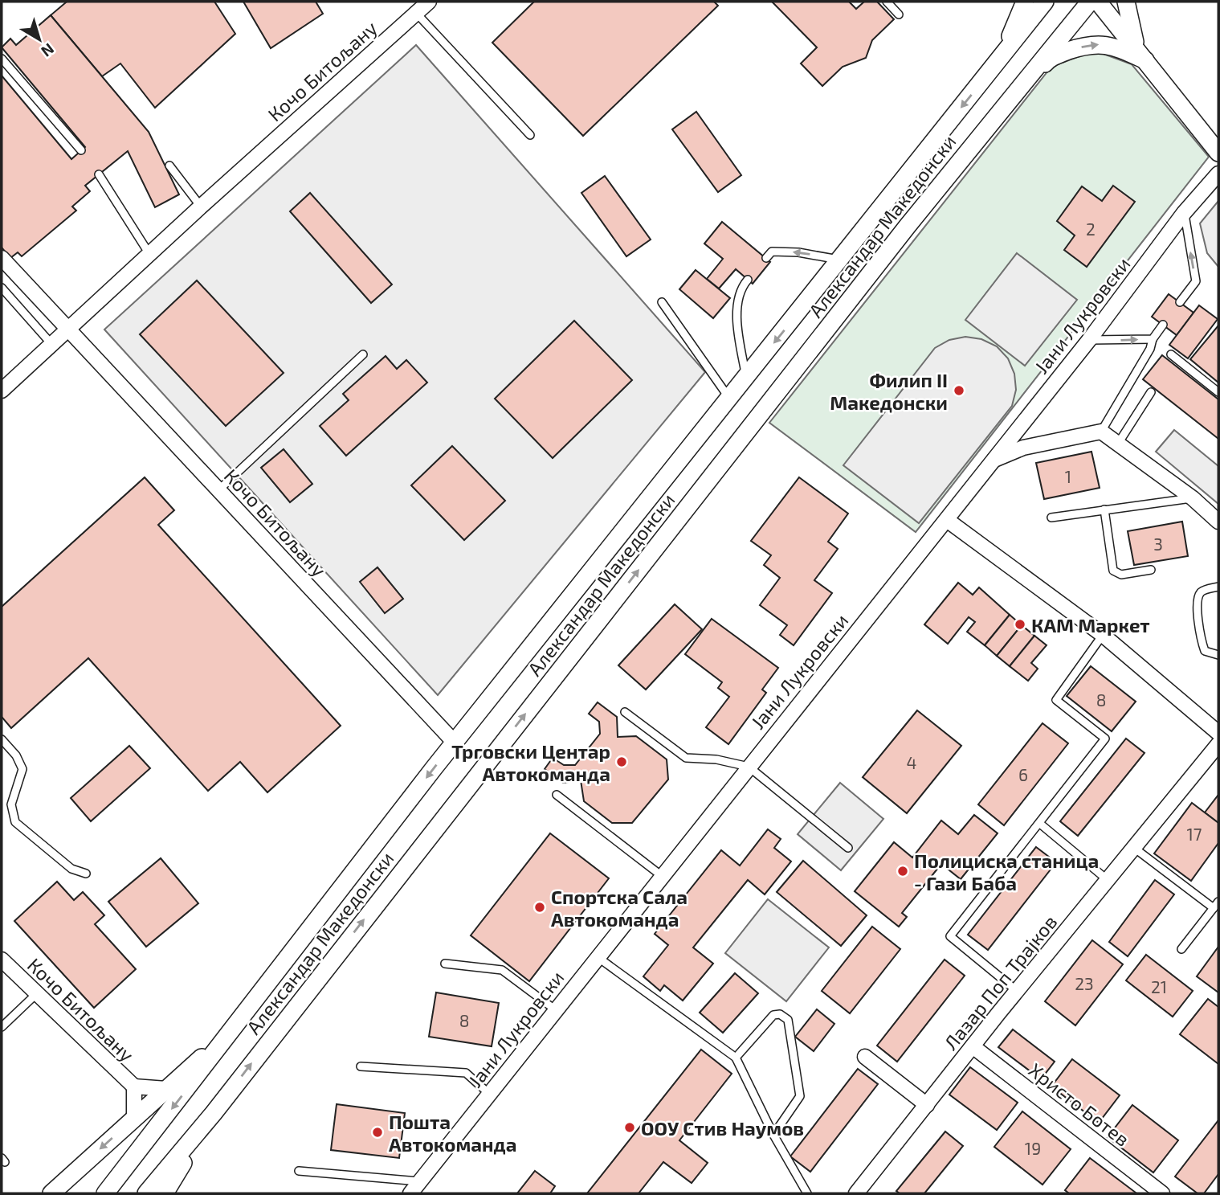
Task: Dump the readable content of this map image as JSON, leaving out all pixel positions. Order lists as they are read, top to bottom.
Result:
{
  "streets": {
    "street": [
      "Кочо Битољану",
      "Александар Македонски",
      "Јани Лукровски",
      "Лазар Поп Трајков",
      "Христо Ботев"
    ]
  },
  "crossings": [
    ["Кочо Битољану", "Александар Македонски"],
    ["Лазар Поп Трајков", "Христо Ботев"]
  ],
  "places": [
    "Филип II Македонски",
    "КАМ Маркет",
    "Трговски Центар Автокоманда",
    "Полициска станица - Гази Баба",
    "Спортска Сала Автокоманда",
    "ООУ Стив Наумов",
    "Пошта Автокоманда"
  ],
  "house_numbers": [
    "2",
    "1",
    "3",
    "8",
    "4",
    "6",
    "17",
    "23",
    "21",
    "8",
    "19"
  ],
  "north": "bottom right"
}
